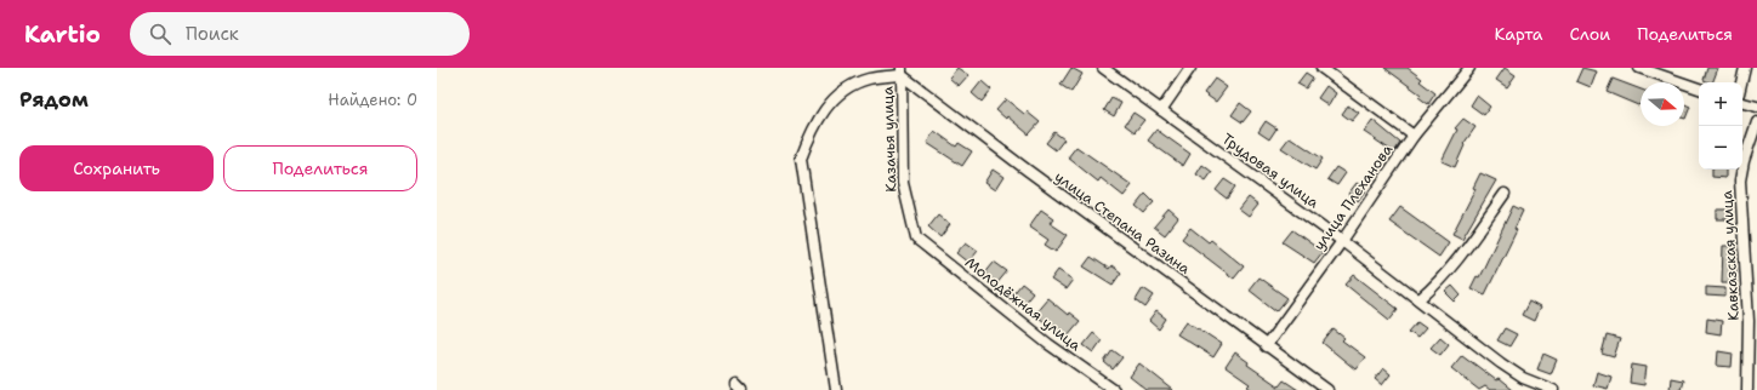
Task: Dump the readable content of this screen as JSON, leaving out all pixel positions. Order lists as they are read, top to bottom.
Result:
{
  "streets": {
    "street": [
      "Казачья улица",
      "Трудовая улица",
      "улица Плеханова",
      "улица Степана Разина",
      "Кавказская улица",
      "Молодёжная улица"
    ]
  },
  "crossings": [
    ["Казачья улица", "улица Степана Разина"],
    ["Казачья улица", "Молодёжная улица"],
    ["Трудовая улица", "улица Плеханова"],
    ["улица Плеханова", "улица Степана Разина"]
  ],
  "north": "right",
  "page": {
    "header": "Kartio",
    "search": "Поиск",
    "nav": ["Карта", "Слои", "Поделиться"],
    "heading": ["Рядом", "Найдено: 0"],
    "map_buttons": ["+", "−"],
    "buttons": ["Сохранить", "Поделиться"]
  }
}
